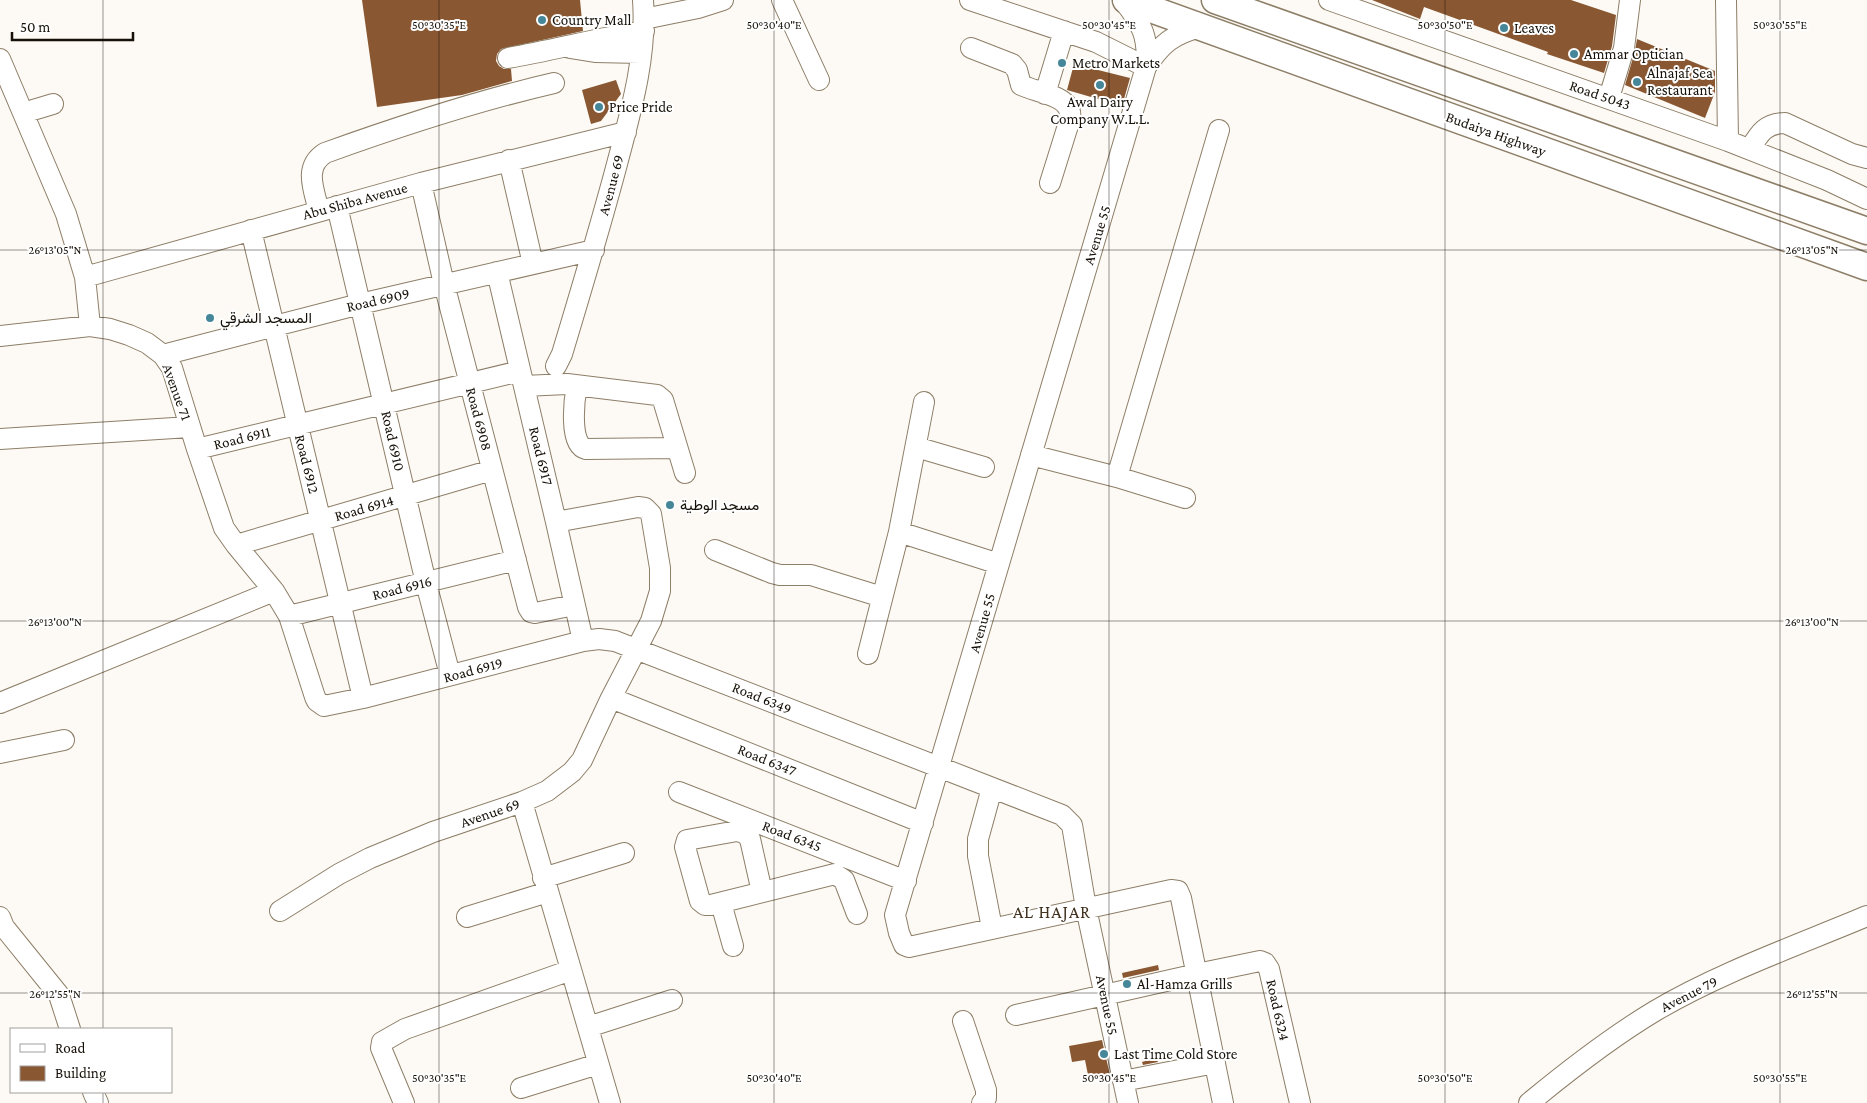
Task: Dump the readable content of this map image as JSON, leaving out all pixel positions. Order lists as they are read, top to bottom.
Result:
{
  "streets": {
    "main road": ["Budaiya Highway"],
    "street": [
      "Road 5043",
      "Avenue 69",
      "Abu Shiba Avenue",
      "Avenue 55",
      "Road 6909",
      "Avenue 71",
      "Road 6908",
      "Road 6911",
      "Road 6910",
      "Road 6917",
      "Road 6912",
      "Road 6914",
      "Road 6916",
      "Road 6919",
      "Road 6349",
      "Road 6347",
      "Road 6345",
      "Avenue 79",
      "Road 6324"
    ]
  },
  "crossings": [
    ["Budaiya Highway", "Avenue 55"],
    ["Avenue 69", "Abu Shiba Avenue"],
    ["Avenue 69", "Road 6909"],
    ["Avenue 69", "Road 6917"],
    ["Avenue 69", "Road 6349"],
    ["Avenue 69", "Road 6347"],
    ["Abu Shiba Avenue", "Road 6908"],
    ["Abu Shiba Avenue", "Road 6910"],
    ["Abu Shiba Avenue", "Road 6912"],
    ["Avenue 55", "Road 6349"],
    ["Avenue 55", "Road 6324"],
    ["Road 6909", "Avenue 71"],
    ["Road 6909", "Road 6908"],
    ["Road 6909", "Road 6910"],
    ["Road 6909", "Road 6917"],
    ["Road 6909", "Road 6912"],
    ["Avenue 71", "Road 6911"],
    ["Avenue 71", "Road 6912"],
    ["Avenue 71", "Road 6914"],
    ["Avenue 71", "Road 6916"],
    ["Avenue 71", "Road 6919"],
    ["Road 6908", "Road 6911"],
    ["Road 6908", "Road 6917"],
    ["Road 6908", "Road 6914"],
    ["Road 6908", "Road 6916"],
    ["Road 6911", "Road 6910"],
    ["Road 6911", "Road 6917"],
    ["Road 6911", "Road 6912"],
    ["Road 6910", "Road 6914"],
    ["Road 6910", "Road 6916"],
    ["Road 6910", "Road 6919"],
    ["Road 6917", "Road 6919"],
    ["Road 6917", "Road 6349"],
    ["Road 6912", "Road 6914"],
    ["Road 6912", "Road 6916"],
    ["Road 6912", "Road 6919"],
    ["Road 6919", "Road 6349"]
  ],
  "districts": ["AL HAJAR"],
  "places": [
    "Country Mall",
    "Leaves",
    "Ammar Optician",
    "Metro Markets",
    "Alnajaf Sea Restaurant",
    "Awal Dairy Company W.L.L.",
    "Price Pride",
    "المسجد الشرقي",
    "مسجد الوطية",
    "Al-Hamza Grills",
    "Last Time Cold Store"
  ],
  "legend": ["Road", "Building"],
  "scale_bar": "50 m",
  "coordinates": [
    "50°30'35\"E",
    "50°30'40\"E",
    "50°30'45\"E",
    "50°30'50\"E",
    "50°30'55\"E",
    "26°13'05\"N",
    "26°13'00\"N",
    "26°12'55\"N"
  ]
}
